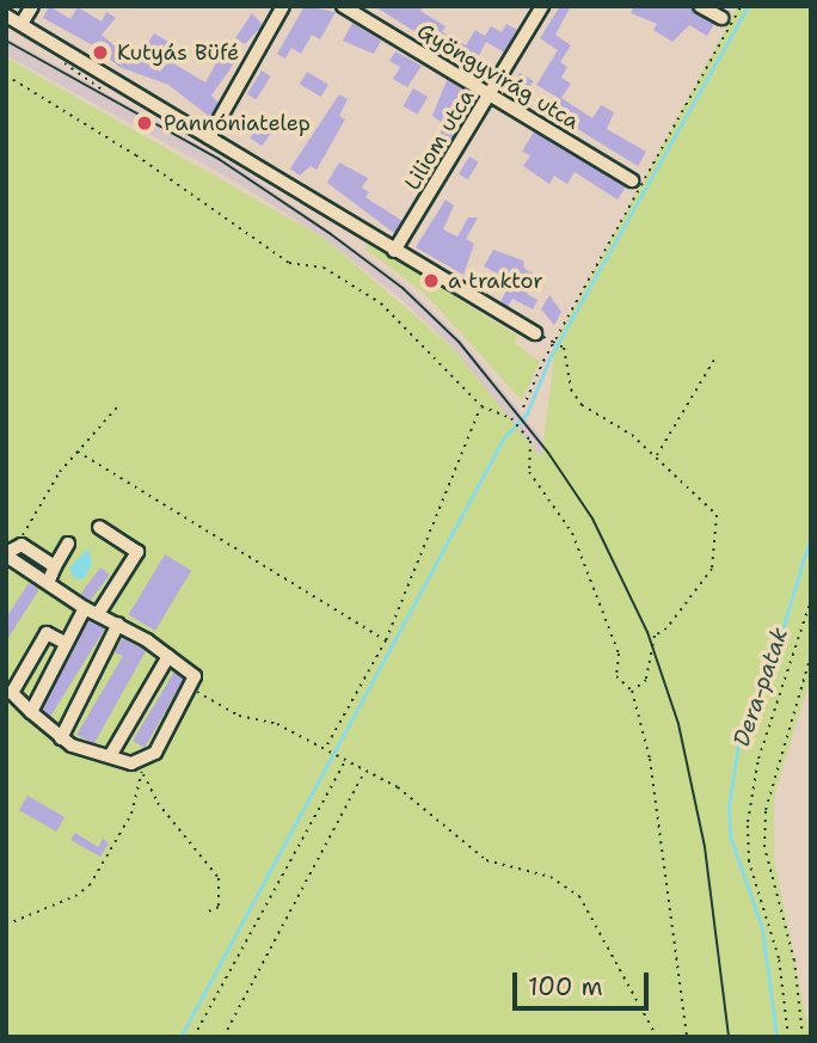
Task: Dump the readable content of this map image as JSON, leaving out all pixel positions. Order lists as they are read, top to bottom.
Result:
{
  "streets": {
    "street": ["Gyöngyvirág utca", "Liliom utca"]
  },
  "crossings": [
    ["Gyöngyvirág utca", "Liliom utca"]
  ],
  "water": ["Dera-patak"],
  "places": ["Kutyás Büfé", "Pannóniatelep", "a traktor"],
  "scale_bar": "100 m"
}
